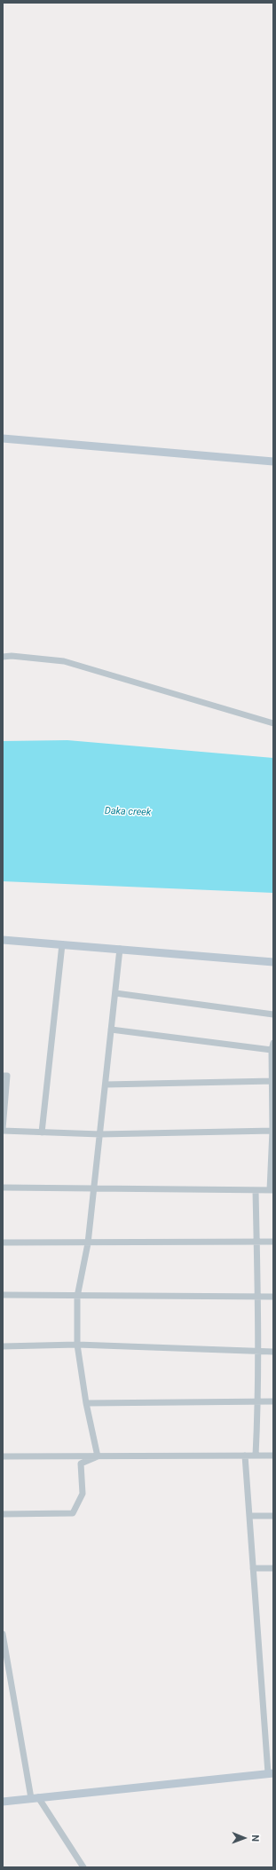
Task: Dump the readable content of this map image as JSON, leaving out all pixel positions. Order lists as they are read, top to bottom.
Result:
{
  "water": ["Daka creek"],
  "north": "right"
}
